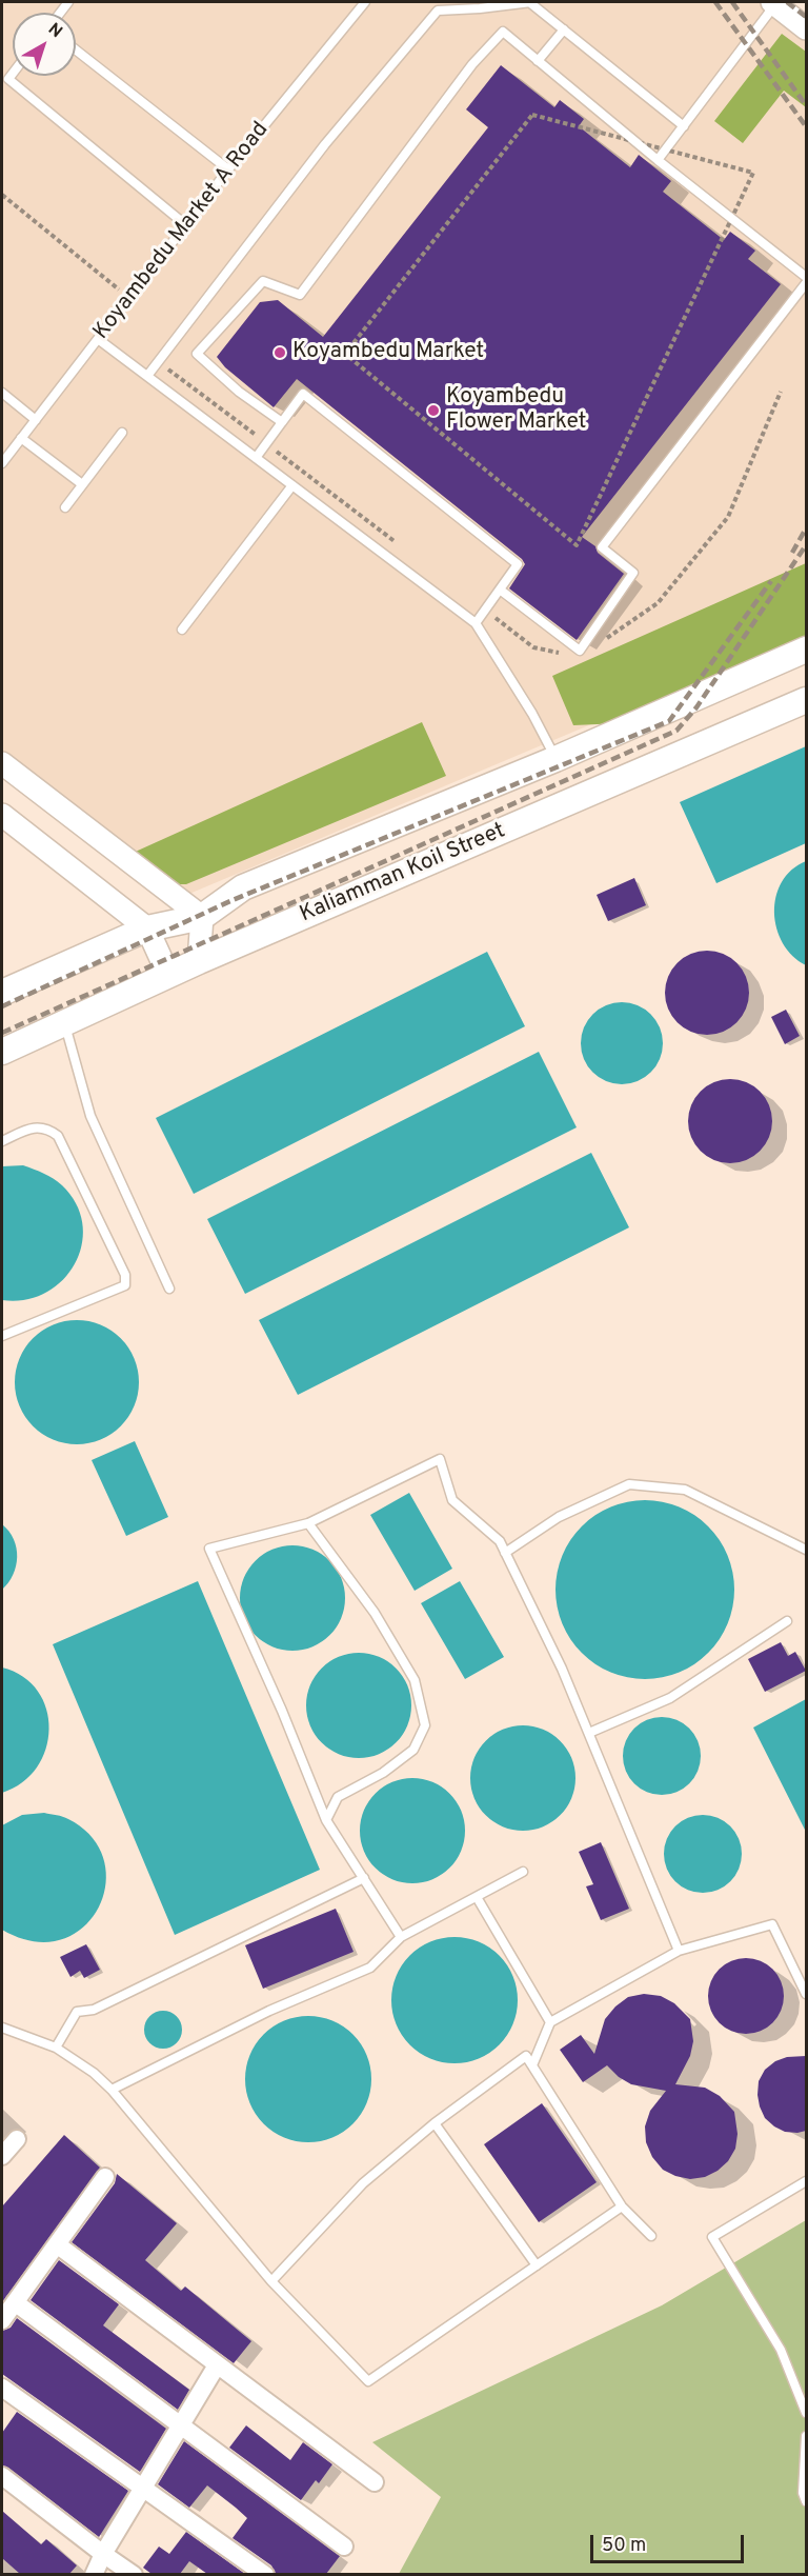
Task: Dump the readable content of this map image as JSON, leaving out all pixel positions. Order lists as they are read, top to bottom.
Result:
{
  "streets": {
    "main road": ["Kaliamman Koil Street"],
    "lane": ["Koyambedu Market A Road"]
  },
  "places": ["Koyambedu Market", "Koyambedu Flower Market"],
  "scale_bar": "50 m",
  "north": "top right"
}
